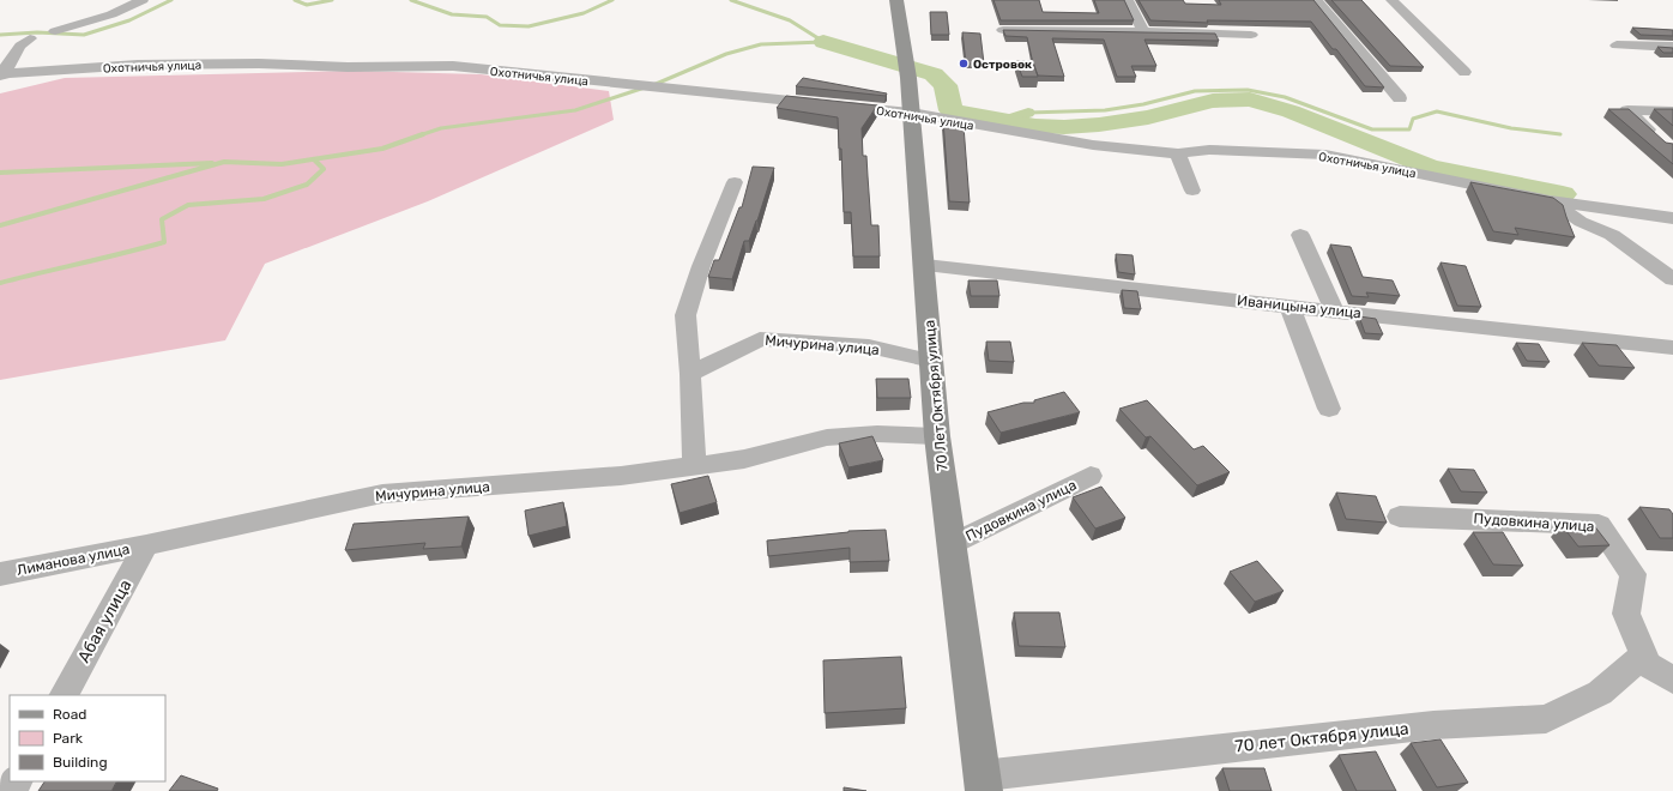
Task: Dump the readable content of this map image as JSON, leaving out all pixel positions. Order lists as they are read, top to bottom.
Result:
{
  "streets": {
    "street": [
      "Охотничья улица",
      "Иваницына улица",
      "Мичурина улица",
      "70 Лет Октября улица",
      "Пудовкина улица",
      "Лиманова улица",
      "Абая улица",
      "70 лет Октября улица"
    ]
  },
  "crossings": [
    ["Охотничья улица", "70 Лет Октября улица"],
    ["Иваницына улица", "70 Лет Октября улица"],
    ["Мичурина улица", "70 Лет Октября улица"],
    ["Мичурина улица", "Лиманова улица"],
    ["Мичурина улица", "Абая улица"],
    ["70 Лет Октября улица", "Пудовкина улица"],
    ["70 Лет Октября улица", "70 лет Октября улица"],
    ["Пудовкина улица", "70 лет Октября улица"],
    ["Лиманова улица", "Абая улица"]
  ],
  "places": ["Островок"],
  "legend": ["Road", "Park", "Building"]
}
